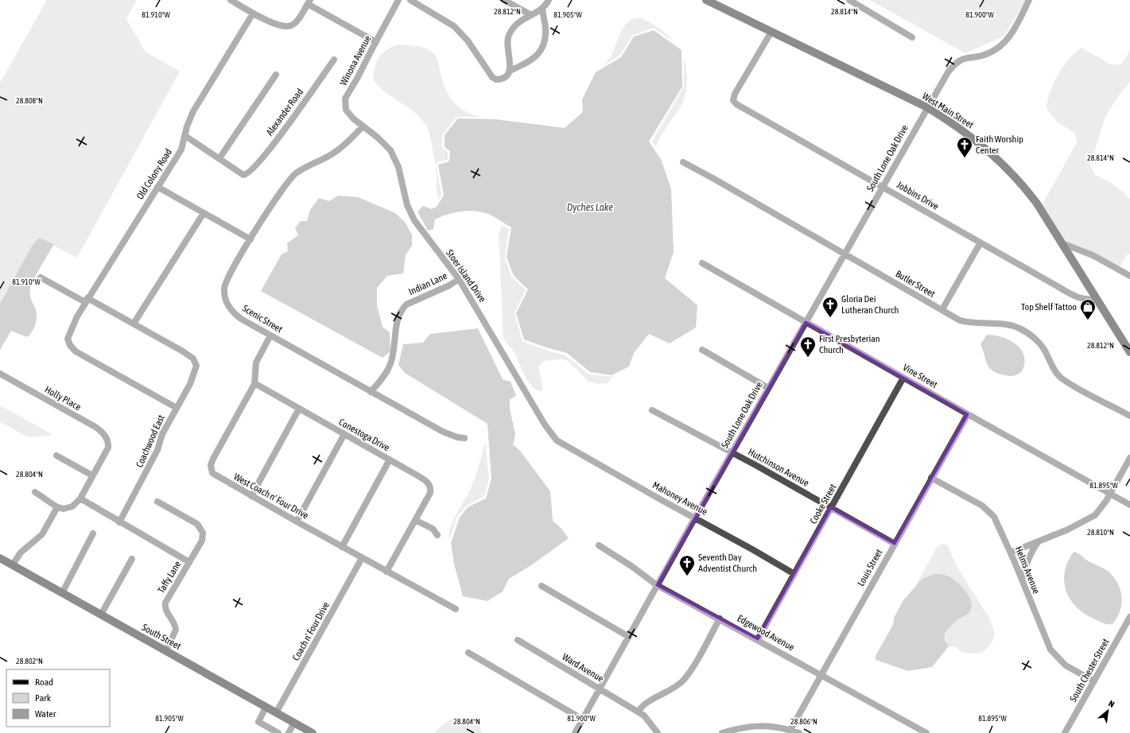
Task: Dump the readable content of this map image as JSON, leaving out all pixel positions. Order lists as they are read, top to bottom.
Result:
{
  "streets": {
    "main road": ["West Main Street", "South Street"],
    "street": [
      "Winona Avenue",
      "Alexander Road",
      "South Lone Oak Drive",
      "Old Colony Road",
      "Jobbins Drive",
      "Stoer Island Drive",
      "Indian Lane",
      "Butler Street",
      "Scenic Street",
      "Vine Street",
      "Holly Place",
      "Conestoga Drive",
      "Coachwood East",
      "Hutchinson Avenue",
      "West Coach n' Four Drive",
      "Mahoney Avenue",
      "Cooke Street",
      "Louis Street",
      "Helms Avenue",
      "Taffy Lane",
      "Coach n' Four Drive",
      "Edgewood Avenue",
      "Ward Avenue",
      "South Chester Street"
    ]
  },
  "crossings": [
    ["Winona Avenue", "Stoer Island Drive"],
    ["Winona Avenue", "Scenic Street"],
    ["West Main Street", "South Lone Oak Drive"],
    ["West Main Street", "Jobbins Drive"],
    ["South Lone Oak Drive", "Jobbins Drive"],
    ["South Lone Oak Drive", "Butler Street"],
    ["South Lone Oak Drive", "Vine Street"],
    ["South Lone Oak Drive", "Hutchinson Avenue"],
    ["South Lone Oak Drive", "Mahoney Avenue"],
    ["South Lone Oak Drive", "Edgewood Avenue"],
    ["South Lone Oak Drive", "Ward Avenue"],
    ["Old Colony Road", "Coachwood East"],
    ["Stoer Island Drive", "Indian Lane"],
    ["Stoer Island Drive", "Scenic Street"],
    ["Stoer Island Drive", "Mahoney Avenue"],
    ["Indian Lane", "Scenic Street"],
    ["Scenic Street", "West Coach n' Four Drive"],
    ["Vine Street", "Cooke Street"],
    ["Vine Street", "Louis Street"],
    ["Conestoga Drive", "West Coach n' Four Drive"],
    ["Hutchinson Avenue", "Cooke Street"],
    ["Hutchinson Avenue", "Louis Street"],
    ["West Coach n' Four Drive", "Coach n' Four Drive"],
    ["Mahoney Avenue", "Cooke Street"],
    ["Cooke Street", "Edgewood Avenue"],
    ["Louis Street", "Helms Avenue"],
    ["Louis Street", "Edgewood Avenue"],
    ["Helms Avenue", "South Chester Street"],
    ["Taffy Lane", "South Street"],
    ["Coach n' Four Drive", "South Street"]
  ],
  "water": ["Dyches Lake"],
  "places": {
    "church": [
      "Faith Worship Center",
      "Gloria Dei Lutheran Church",
      "First Presbyterian Church",
      "Seventh Day Adventist Church"
    ],
    "shop": ["Top Shelf Tattoo"]
  },
  "legend": ["Road", "Park", "Water"],
  "north": "top right",
  "coordinates": [
    "28.812°N",
    "28.814°N",
    "81.910°W",
    "81.905°W",
    "81.900°W",
    "28.808°N",
    "28.804°N",
    "81.895°W",
    "28.810°N",
    "28.802°N",
    "28.806°N"
  ]
}
